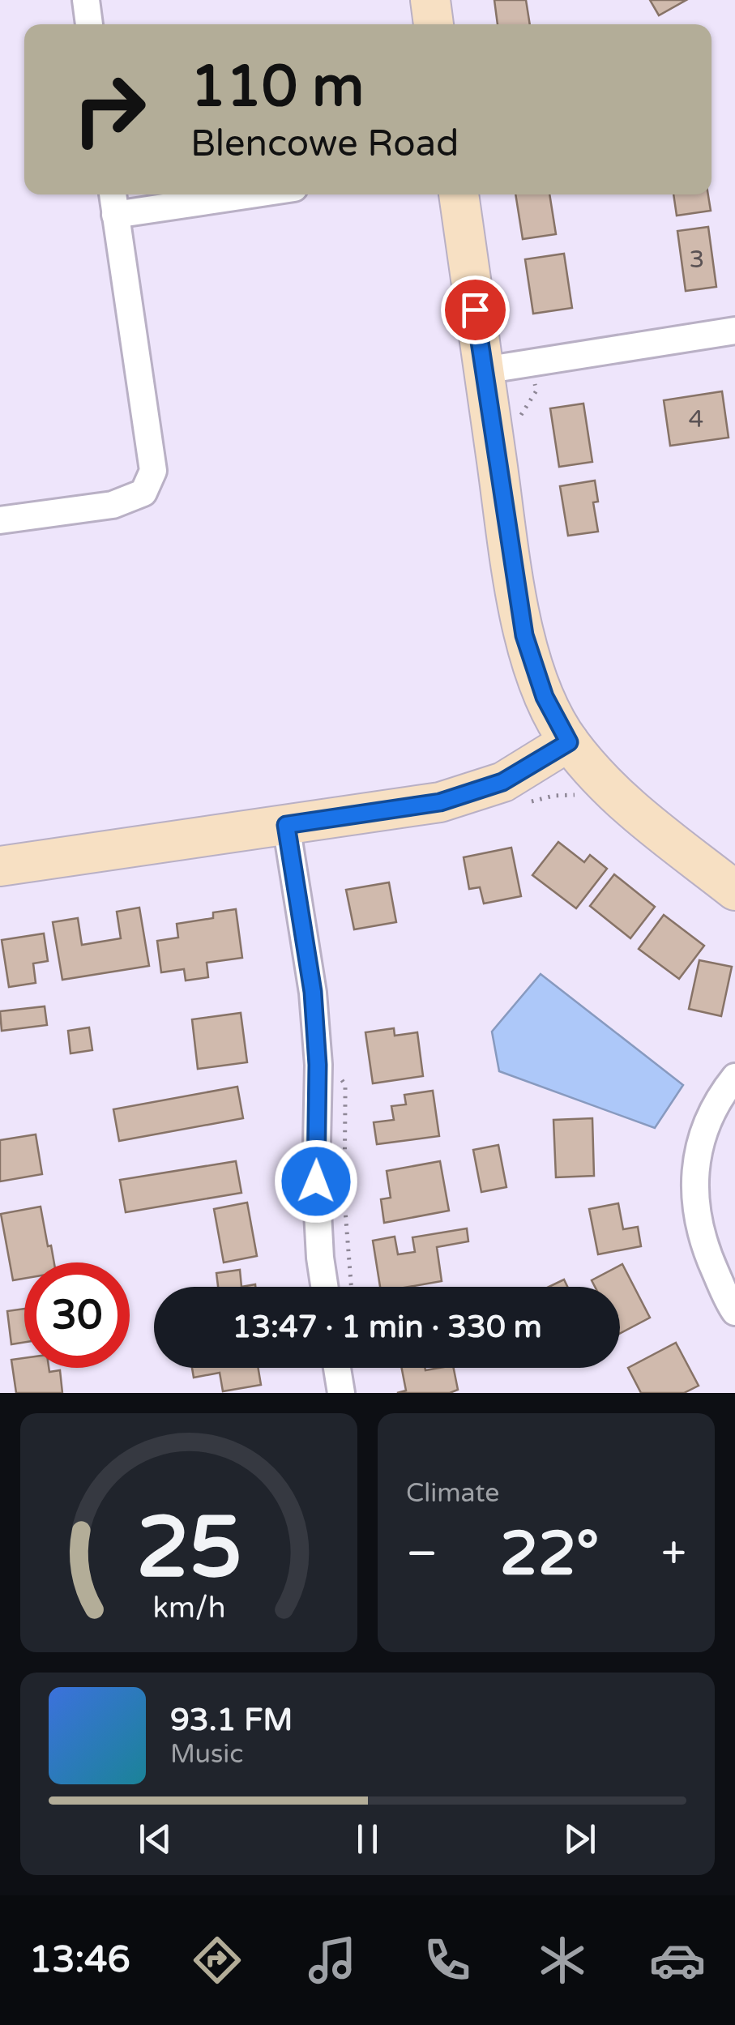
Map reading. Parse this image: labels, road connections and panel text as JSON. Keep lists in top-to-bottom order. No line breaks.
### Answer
{"house_numbers":["3","4"],"page":{"turn":["110 m","Blencowe Road"],"limit":"30","trip":"13:47 · 1 min · 330 m","tile":"Climate","heat":["−","22°","+"],"song":["93.1 FM","Music"],"tabs":"13:46","gauge":["25","km/h"]}}
